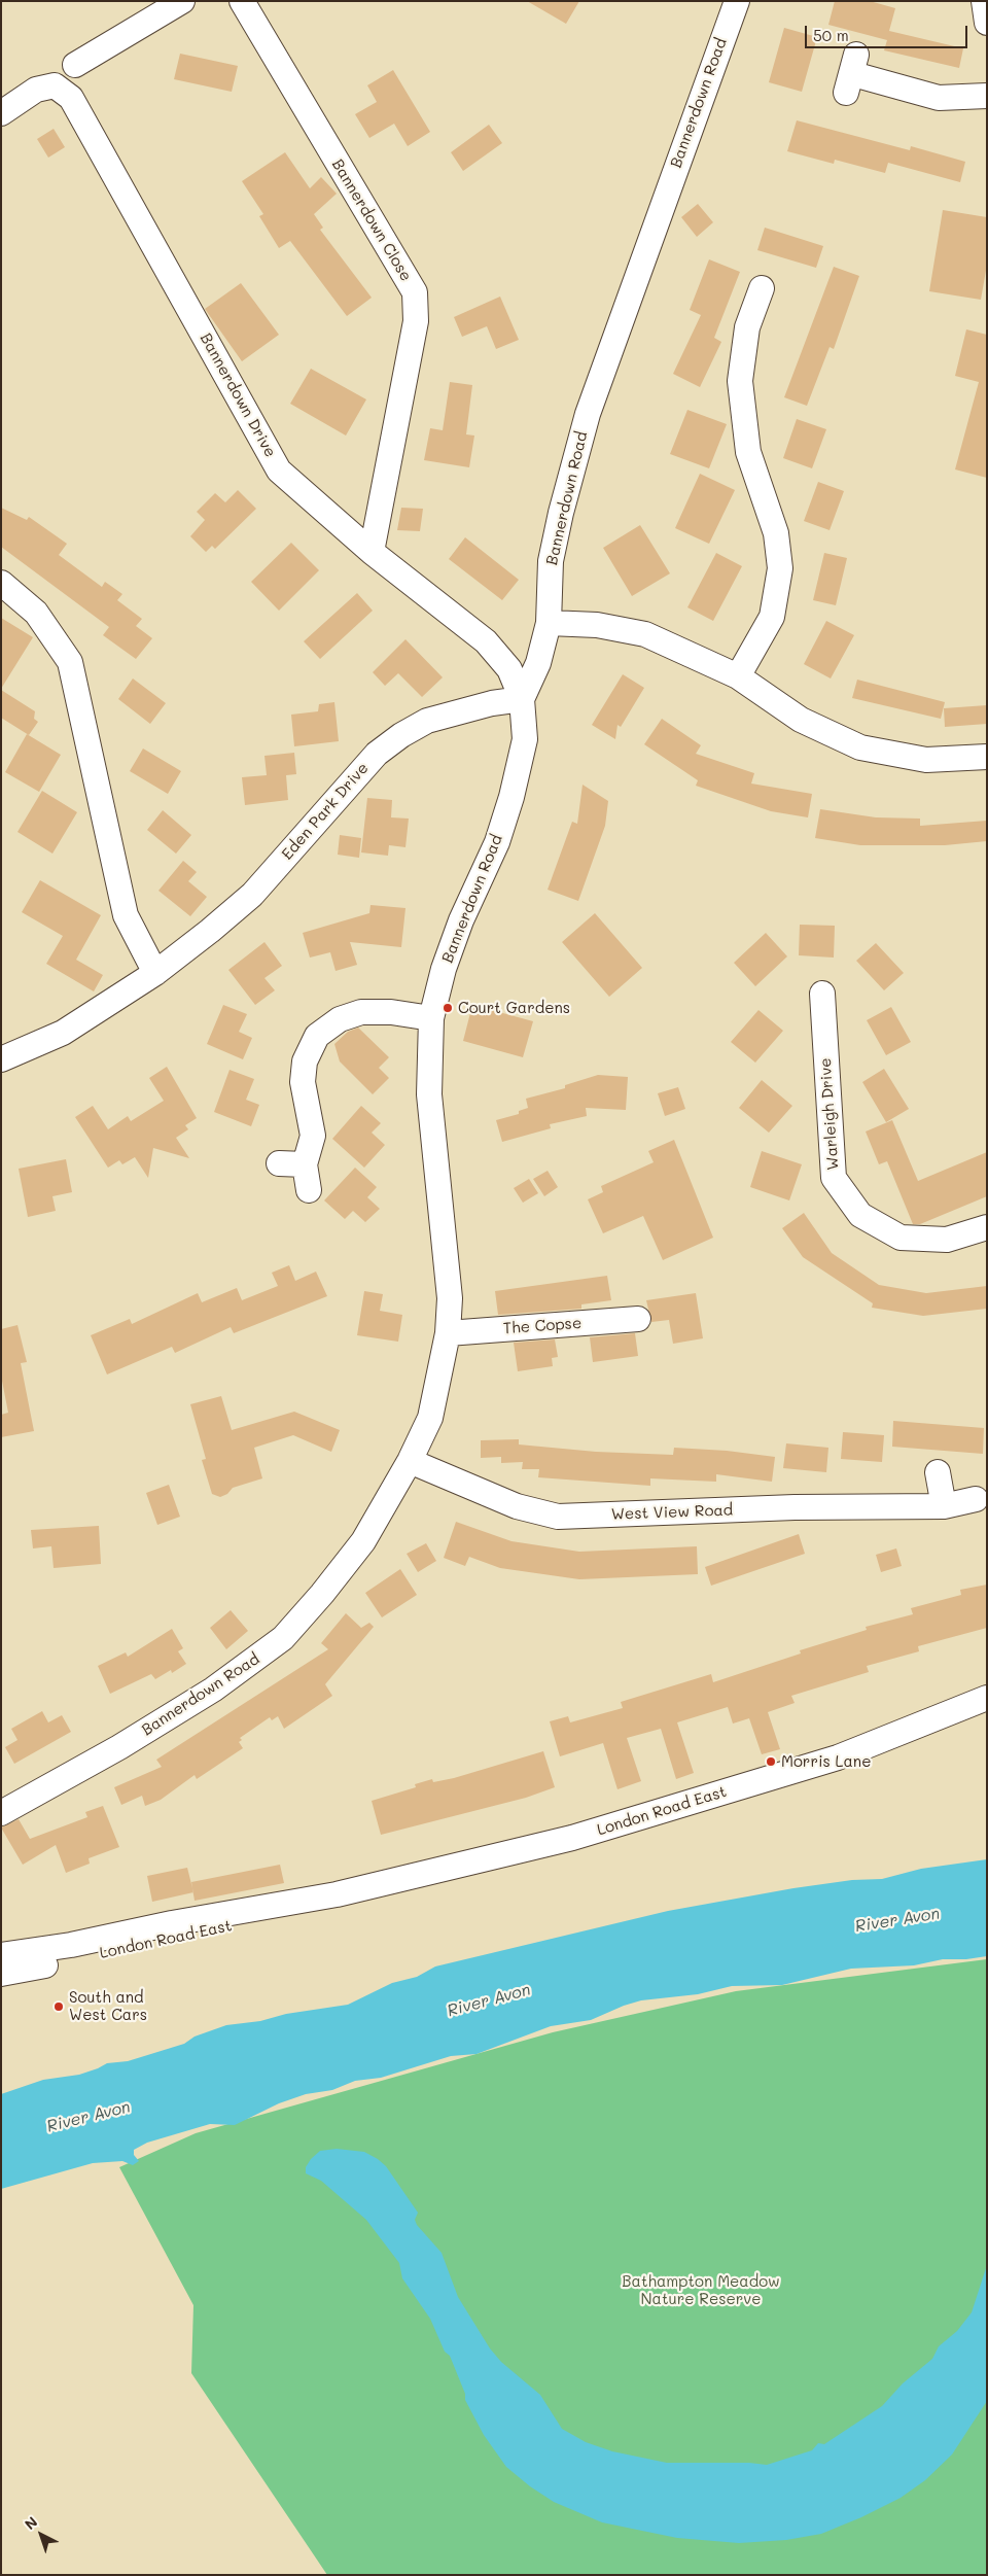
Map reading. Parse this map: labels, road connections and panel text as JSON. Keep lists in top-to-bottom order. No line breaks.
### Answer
{"streets":{"street":["Bannerdown Road","Bannerdown Close","Bannerdown Drive","Eden Park Drive","Warleigh Drive","The Copse","West View Road","London Road East"]},"crossings":[["Bannerdown Road","Bannerdown Drive"],["Bannerdown Road","Eden Park Drive"],["Bannerdown Road","The Copse"],["Bannerdown Road","West View Road"],["Bannerdown Close","Bannerdown Drive"],["Bannerdown Drive","Eden Park Drive"]],"water":["River Avon"],"parks":["Bathampton Meadow Nature Reserve"],"places":["Court Gardens","Morris Lane","South and West Cars"],"scale_bar":"50 m","north":"top left"}
